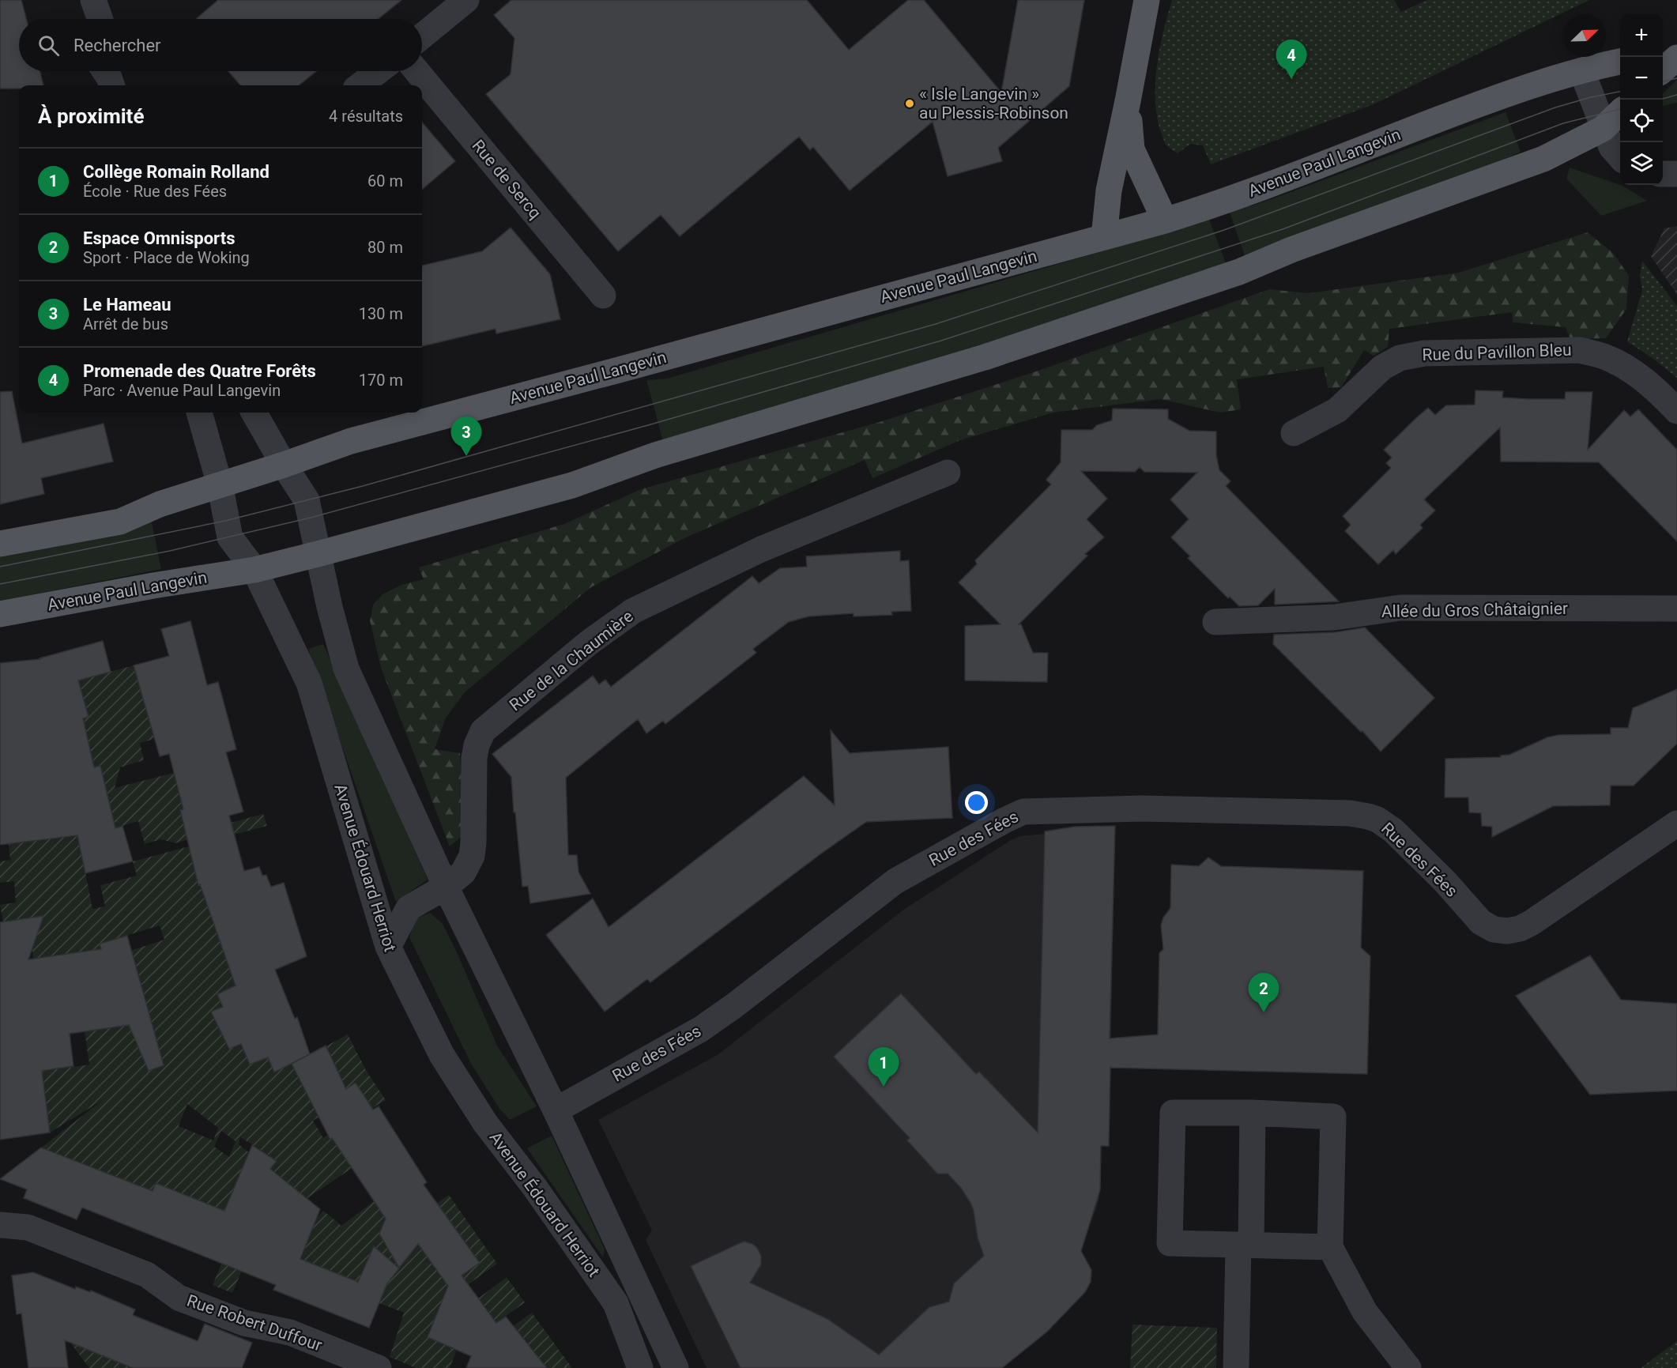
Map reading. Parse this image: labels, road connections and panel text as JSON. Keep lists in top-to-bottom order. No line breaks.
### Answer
{"streets":{"main road":["Avenue Paul Langevin"],"street":["Rue de Sercq","Rue du Pavillon Bleu","Allée du Gros Châtaignier","Rue de la Chaumière","Rue des Fées","Avenue Édouard Herriot","Rue Robert Duffour"]},"crossings":[["Avenue Paul Langevin","Avenue Édouard Herriot"],["Rue de la Chaumière","Avenue Édouard Herriot"],["Rue des Fées","Avenue Édouard Herriot"]],"places":["« Isle Langevin » au Plessis-Robinson"],"north":"top right","page":{"map_buttons":["+","−"],"search":"Rechercher","pins":["4","3","2","1"],"heading":["À proximité","4 résultats"],"list":[{"mark":"1","name":"Collège Romain Rolland","note":"École · Rue des Fées","value":"60 m"},{"mark":"2","name":"Espace Omnisports","note":"Sport · Place de Woking","value":"80 m"},{"mark":"3","name":"Le Hameau","note":"Arrêt de bus","value":"130 m"},{"mark":"4","name":"Promenade des Quatre Forêts","note":"Parc · Avenue Paul Langevin","value":"170 m"}]}}
